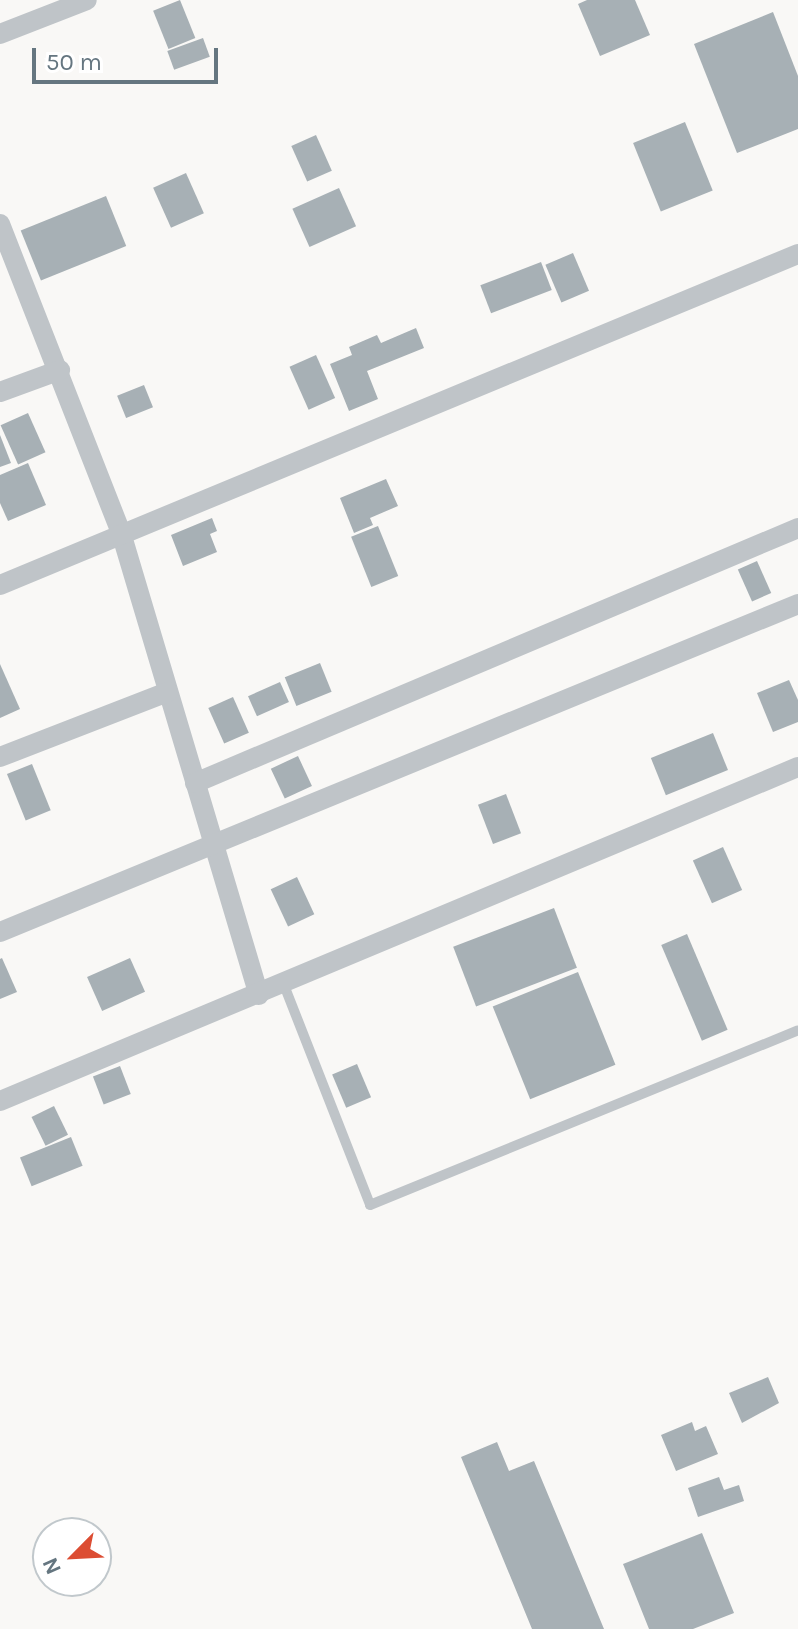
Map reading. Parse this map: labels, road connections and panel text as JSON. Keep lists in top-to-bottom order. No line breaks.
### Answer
{"scale_bar":"50 m","north":"bottom left"}
